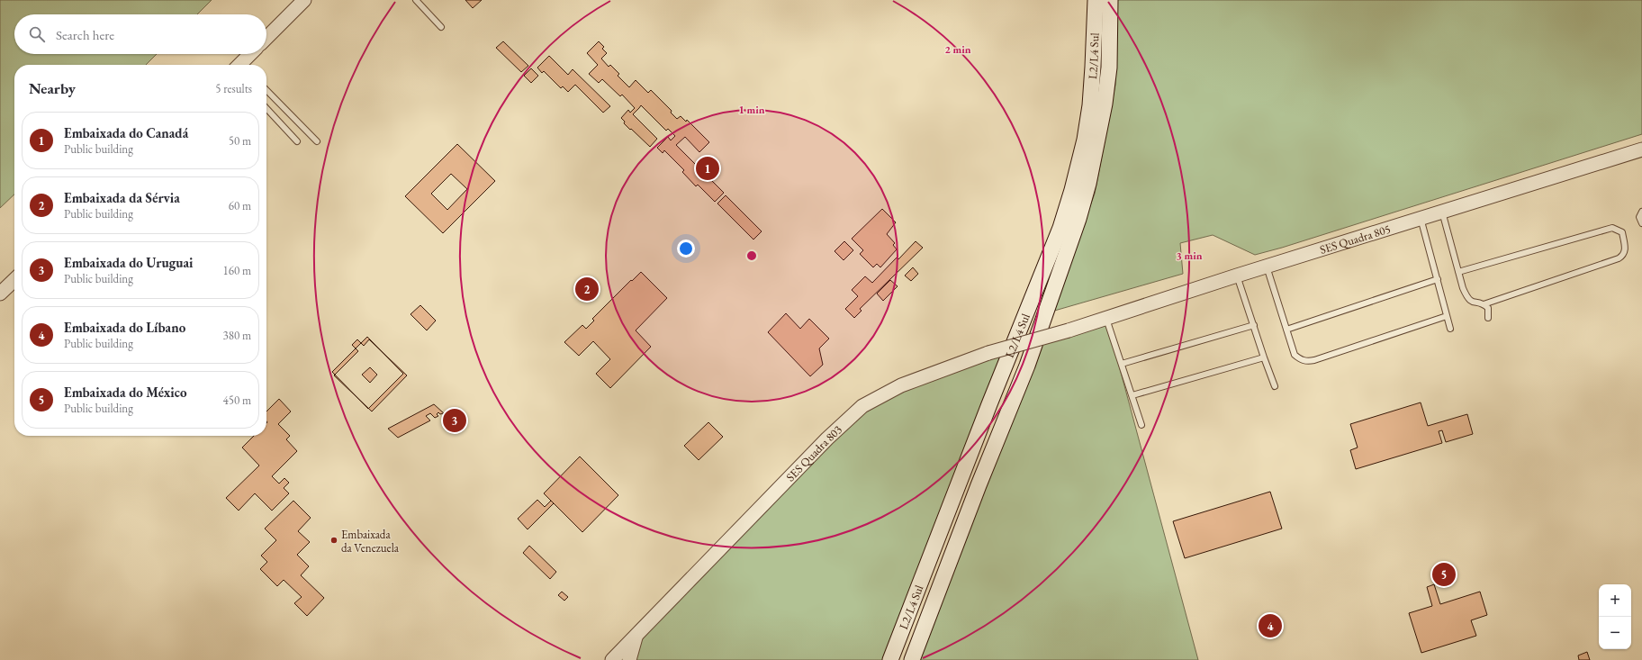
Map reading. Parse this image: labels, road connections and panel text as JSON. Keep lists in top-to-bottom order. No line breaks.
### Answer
{"streets":{"main road":["L2/L4 Sul"],"street":["SES Quadra 805","SES Quadra 803"]},"crossings":[["SES Quadra 805","SES Quadra 803"]],"places":["Embaixada da Venezuela"],"page":{"search":"Search here","heading":["Nearby","5 results"],"list":[{"mark":"1","name":"Embaixada do Canadá","note":"Public building","value":"50 m"},{"mark":"2","name":"Embaixada da Sérvia","note":"Public building","value":"60 m"},{"mark":"3","name":"Embaixada do Uruguai","note":"Public building","value":"160 m"},{"mark":"4","name":"Embaixada do Líbano","note":"Public building","value":"380 m"},{"mark":"5","name":"Embaixada do México","note":"Public building","value":"450 m"}],"pins":["1","2","3","5","4"],"map_buttons":["+","−"]},"rings":["2 min","1 min","3 min"]}
